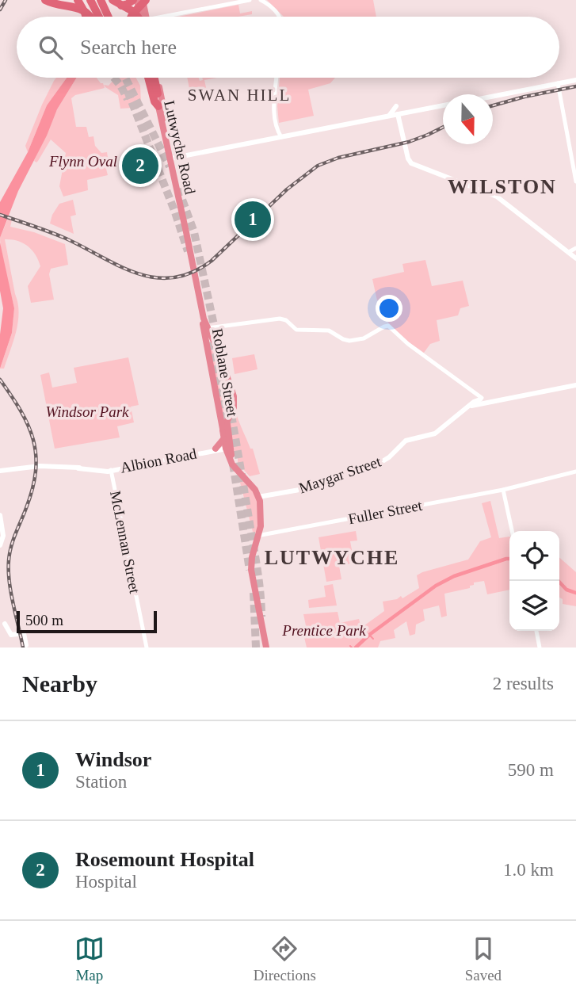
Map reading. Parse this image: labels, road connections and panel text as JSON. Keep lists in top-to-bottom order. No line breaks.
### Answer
{"streets":{"highway":["Lutwyche Road","Roblane Street"],"main road":["Albion Road","Maygar Street"],"street":["Fuller Street","McLennan Street"]},"crossings":[["Lutwyche Road","Roblane Street"],["Lutwyche Road","Albion Road"],["Lutwyche Road","Maygar Street"],["Albion Road","McLennan Street"]],"districts":["SWAN HILL","WILSTON","LUTWYCHE"],"parks":["Flynn Oval","Windsor Park","Prentice Park"],"scale_bar":"500 m","north":"bottom","page":{"search":"Search here","pins":["2","1"],"scale":"500 m","heading":["Nearby","2 results"],"list":[{"mark":"1","name":"Windsor","note":"Station","value":"590 m"},{"mark":"2","name":"Rosemount Hospital","note":"Hospital","value":"1.0 km"}],"nav":["Map","Directions","Saved"]}}
